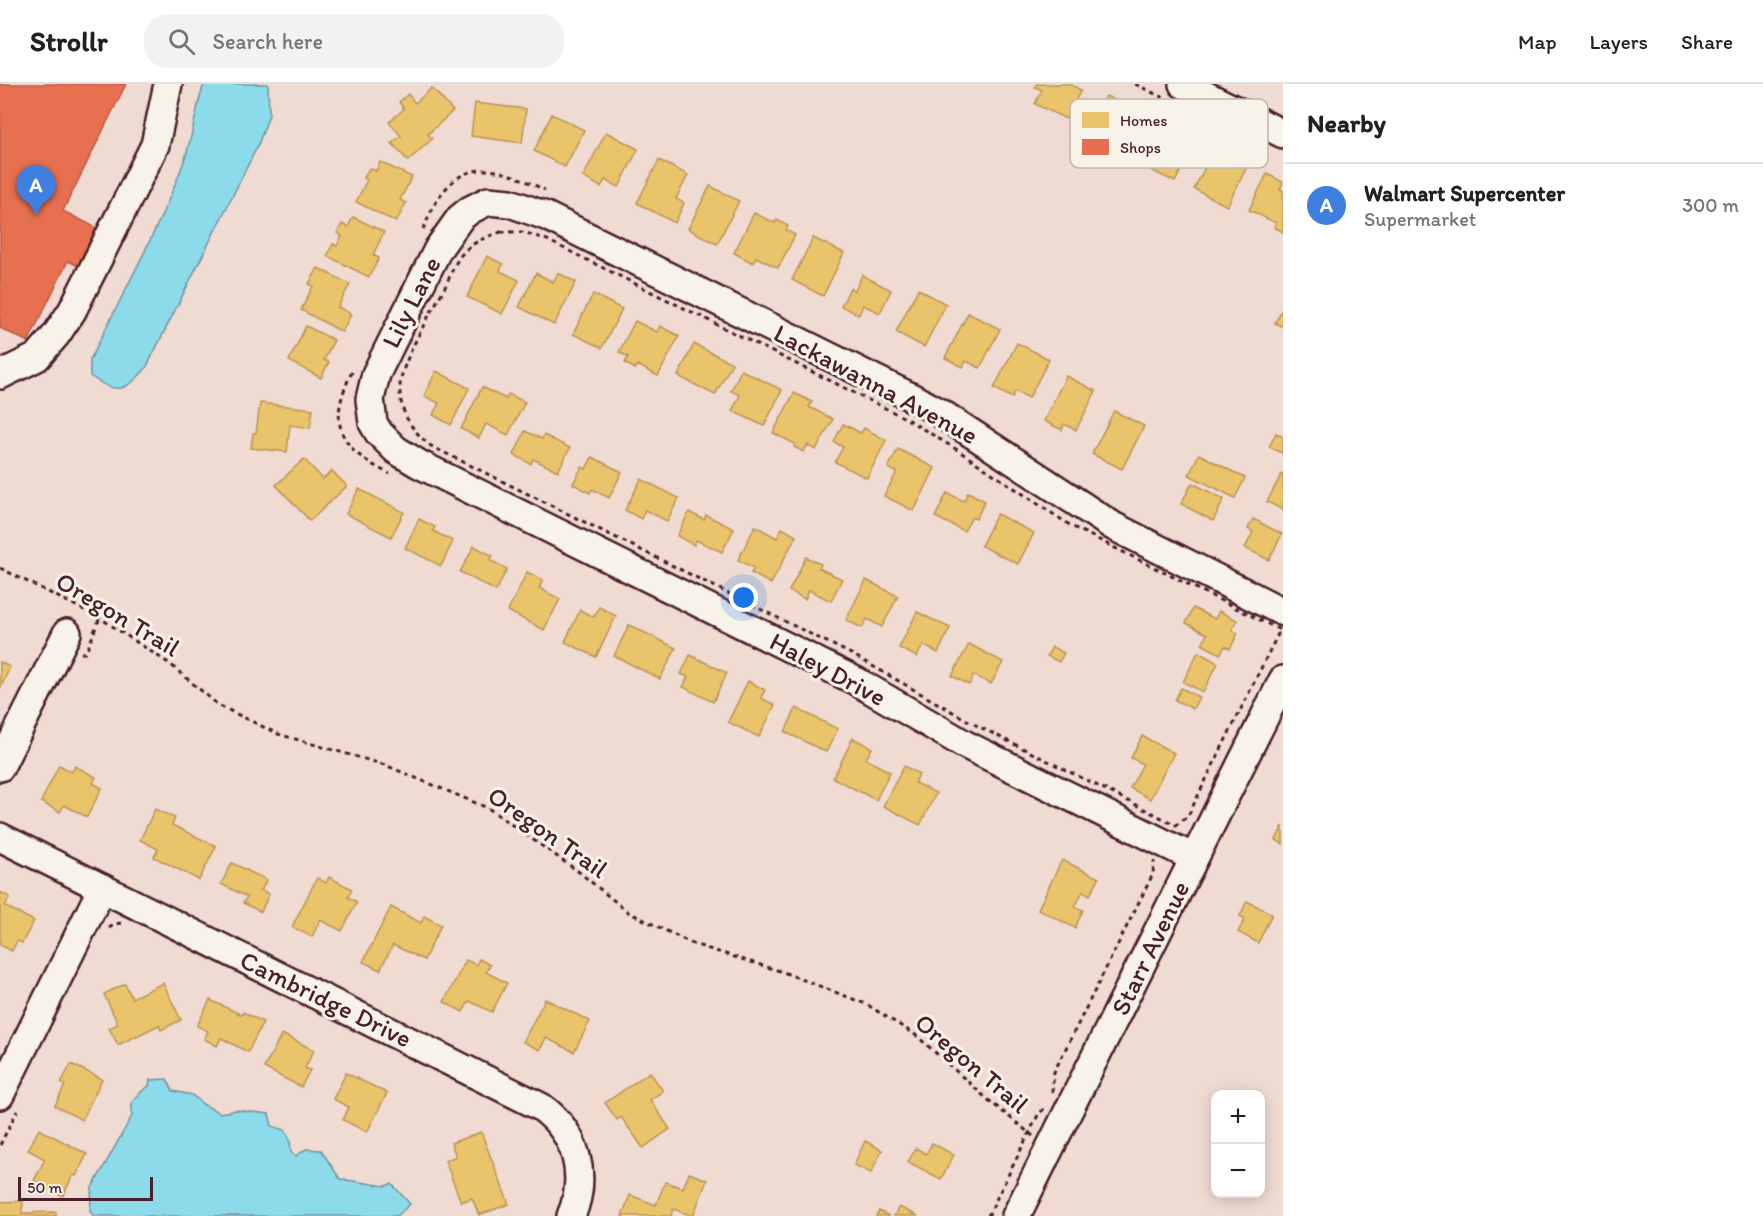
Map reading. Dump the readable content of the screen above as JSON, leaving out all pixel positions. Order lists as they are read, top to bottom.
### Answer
{
  "streets": {
    "street": [
      "Lily Lane",
      "Lackawanna Avenue",
      "Haley Drive",
      "Starr Avenue",
      "Cambridge Drive"
    ],
    "path": ["Oregon Trail"]
  },
  "crossings": [
    ["Lily Lane", "Lackawanna Avenue"],
    ["Lily Lane", "Haley Drive"],
    ["Haley Drive", "Starr Avenue"]
  ],
  "legend": ["Homes", "Shops"],
  "scale_bar": "50 m",
  "page": {
    "header": "Strollr",
    "search": "Search here",
    "nav": ["Map", "Layers", "Share"],
    "heading": "Nearby",
    "list": [
      {
        "mark": "A",
        "name": "Walmart Supercenter",
        "note": "Supermarket",
        "value": "300 m"
      }
    ],
    "pins": "A",
    "map_buttons": ["+", "−"],
    "scale": "50 m"
  }
}
